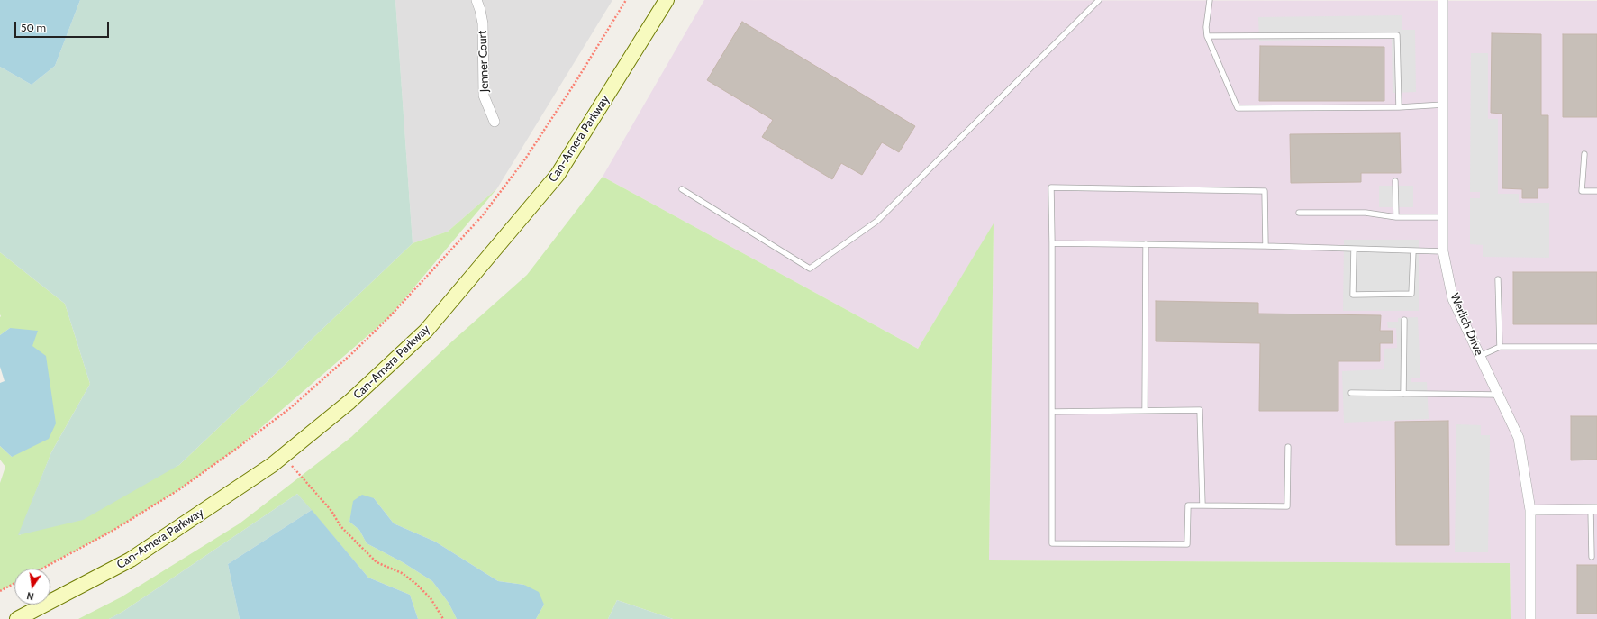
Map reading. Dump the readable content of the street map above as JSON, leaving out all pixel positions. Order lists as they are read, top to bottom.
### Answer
{
  "streets": {
    "main road": ["Can-Amera Parkway"],
    "street": ["Jenner Court", "Werlich Drive"]
  },
  "scale_bar": "50 m",
  "north": "bottom"
}
